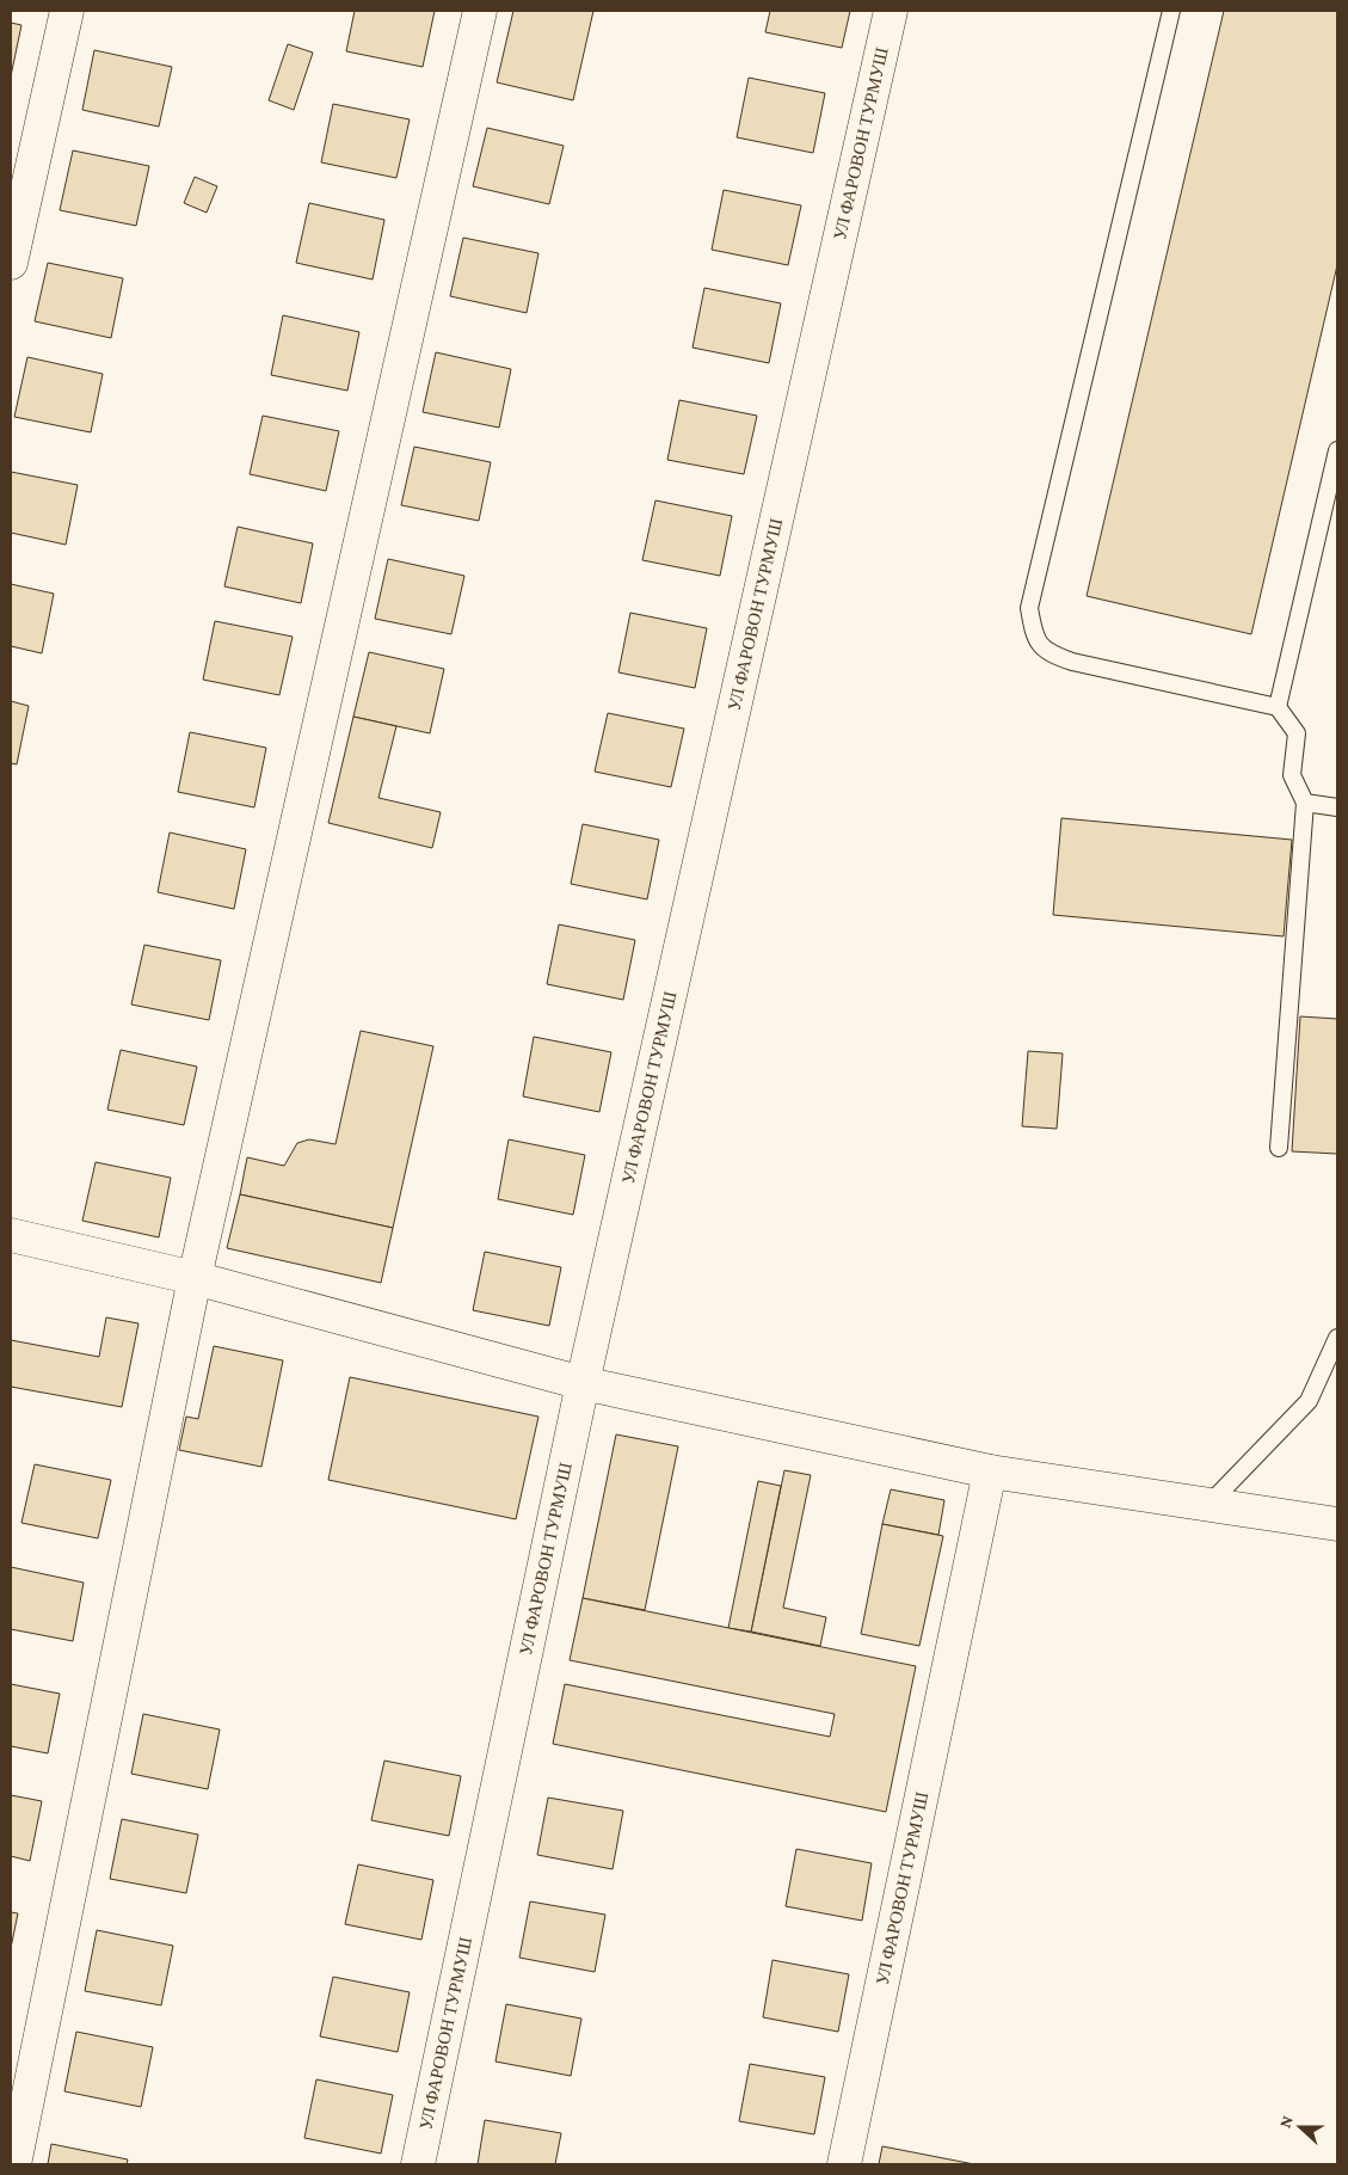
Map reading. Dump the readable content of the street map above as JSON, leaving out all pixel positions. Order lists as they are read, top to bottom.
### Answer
{
  "streets": {
    "street": ["УЛ ФАРОВОН ТУРМУШ"]
  },
  "north": "left"
}
